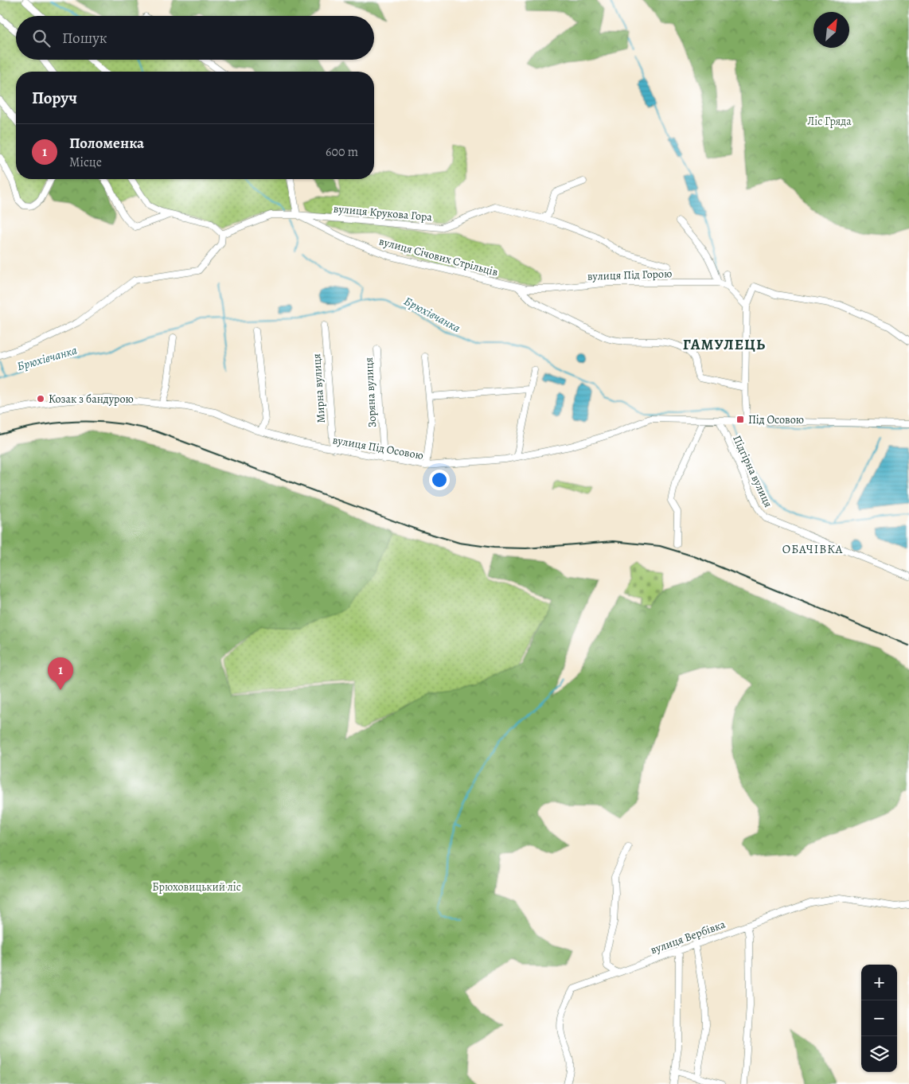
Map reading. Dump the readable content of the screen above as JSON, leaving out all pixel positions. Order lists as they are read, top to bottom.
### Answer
{
  "streets": {
    "street": [
      "вулиця Крукова Гора",
      "вулиця Січових Стрільців",
      "вулиця Під Горою",
      "Мирна вулиця",
      "Зоряна вулиця",
      "вулиця Під Осовою",
      "Підгірна вулиця",
      "вулиця Вербівка"
    ]
  },
  "crossings": [
    ["вулиця Крукова Гора", "вулиця Січових Стрільців"],
    ["вулиця Січових Стрільців", "вулиця Під Горою"],
    ["Мирна вулиця", "вулиця Під Осовою"],
    ["Зоряна вулиця", "вулиця Під Осовою"],
    ["вулиця Під Осовою", "Підгірна вулиця"]
  ],
  "districts": ["ГАМУЛЕЦЬ", "ОБАЧІВКА"],
  "water": ["Брюхівчанка"],
  "parks": ["Ліс Гряда", "Брюховицький ліс"],
  "places": {
    "other": ["Козак з бандурою"],
    "transit": ["Під Осовою"]
  },
  "north": "top right",
  "page": {
    "search": "Пошук",
    "heading": "Поруч",
    "list": [
      {
        "mark": "1",
        "name": "Поломенка",
        "note": "Місце",
        "value": "600 m"
      }
    ],
    "pins": "1",
    "map_buttons": ["+", "−"]
  }
}
